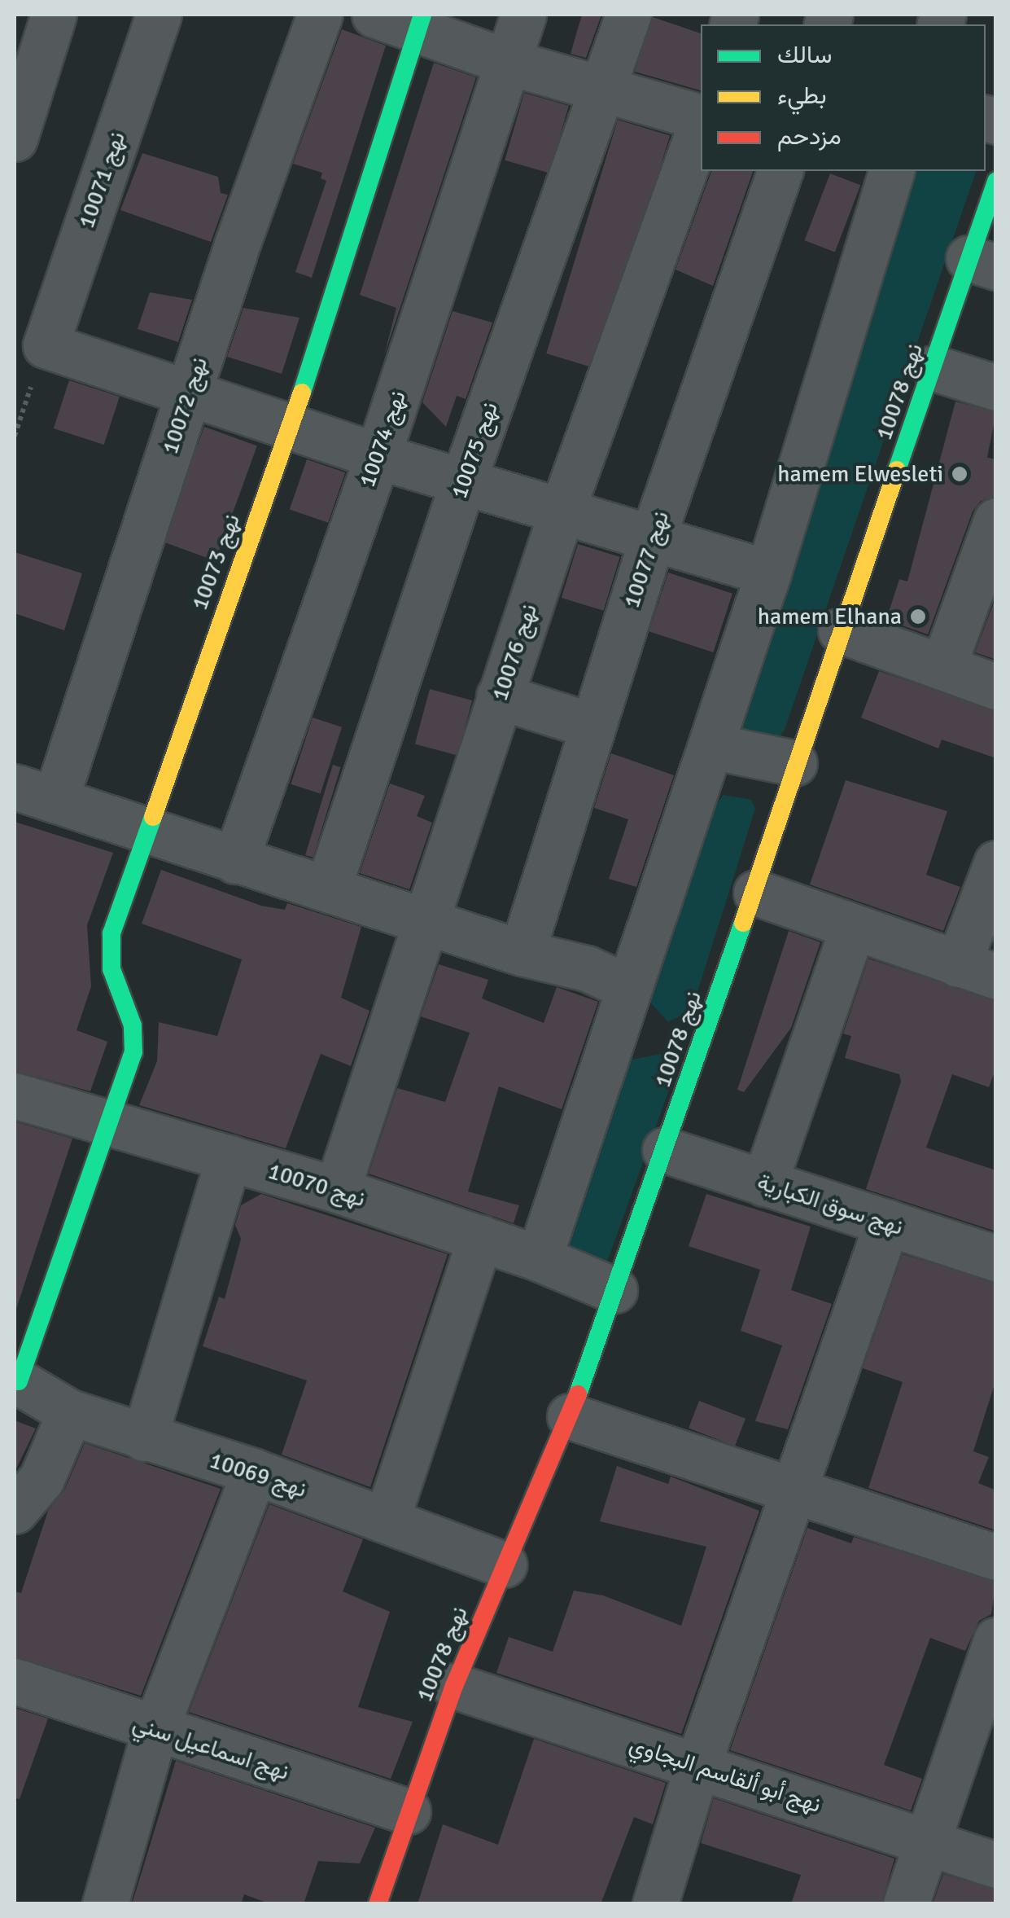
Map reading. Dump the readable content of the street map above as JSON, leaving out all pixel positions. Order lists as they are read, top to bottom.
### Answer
{
  "streets": {
    "street": [
      "نهج 10071",
      "نهج 10078",
      "نهج 10072",
      "نهج 10074",
      "نهج 10075",
      "نهج 10077",
      "نهج 10073",
      "نهج 10076",
      "نهج 10070",
      "نهج سوق الكبارية",
      "نهج 10069",
      "نهج اسماعيل سني",
      "نهج أبو ألقاسم البجاوي"
    ]
  },
  "crossings": [
    ["نهج 10071", "نهج 10072"],
    ["نهج 10078", "نهج 10070"],
    ["نهج 10078", "نهج سوق الكبارية"],
    ["نهج 10078", "نهج 10069"],
    ["نهج 10078", "نهج اسماعيل سني"],
    ["نهج 10078", "نهج أبو ألقاسم البجاوي"],
    ["نهج 10073", "نهج 10070"],
    ["نهج 10073", "نهج 10069"],
    ["نهج 10076", "نهج 10070"]
  ],
  "places": ["hamem Elwesleti", "hamem Elhana"],
  "legend": ["سالك", "بطيء", "مزدحم"]
}
